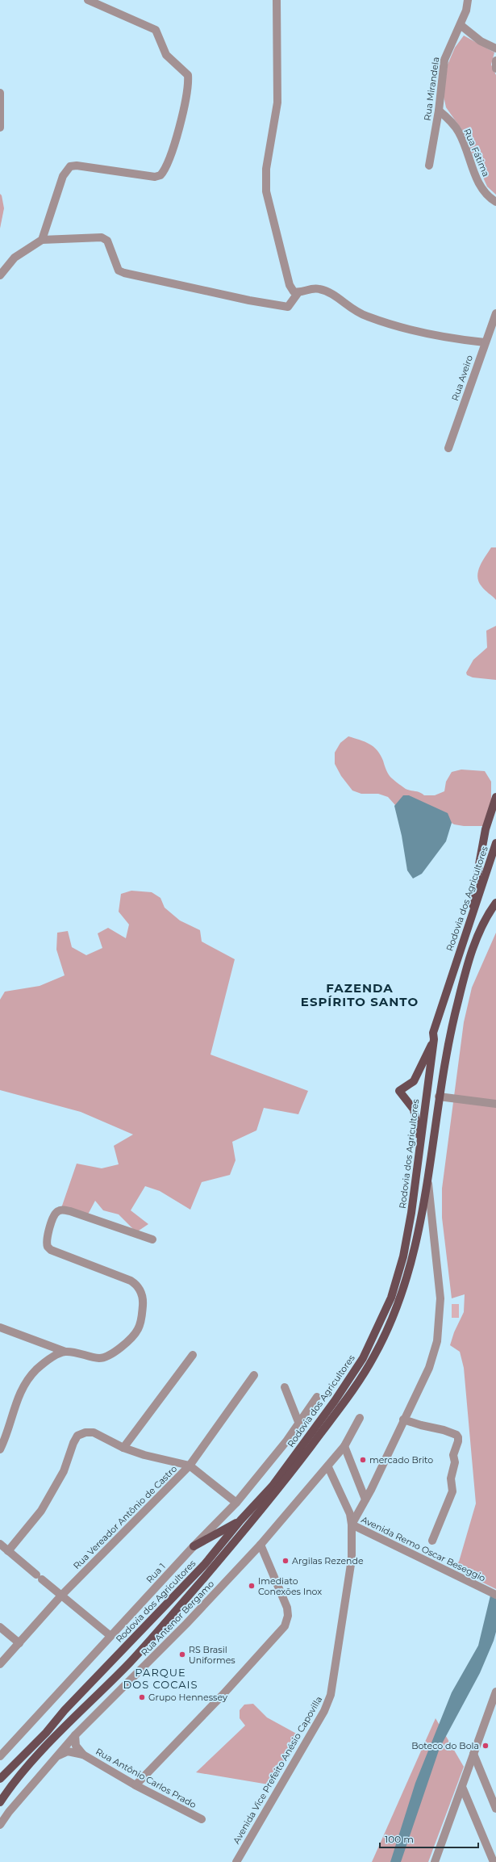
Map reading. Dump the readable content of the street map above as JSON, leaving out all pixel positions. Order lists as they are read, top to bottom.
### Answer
{
  "streets": {
    "main road": ["Rodovia dos Agricultores"],
    "street": [
      "Rua Mirandela",
      "Rua Fátima",
      "Rua Aveiro",
      "Rua Vereador Antônio de Castro",
      "Avenida Remo Oscar Beseggio",
      "Rua 1",
      "Rua Antenor Bergamo",
      "Avenida Vice Prefeito Anésio Capovilla",
      "Rua Antônio Carlos Prado"
    ]
  },
  "crossings": [
    ["Rua Mirandela", "Rua Fátima"],
    ["Rodovia dos Agricultores", "Avenida Vice Prefeito Anésio Capovilla"],
    ["Avenida Remo Oscar Beseggio", "Avenida Vice Prefeito Anésio Capovilla"],
    ["Rua Antenor Bergamo", "Rua Antônio Carlos Prado"]
  ],
  "districts": ["FAZENDA ESPÍRITO SANTO", "PARQUE DOS COCAIS"],
  "places": [
    "mercado Brito",
    "Argilas Rezende",
    "Imediato Conexões Inox",
    "RS Brasil Uniformes",
    "Grupo Hennessey",
    "Boteco do Bola"
  ],
  "scale_bar": "100 m"
}
